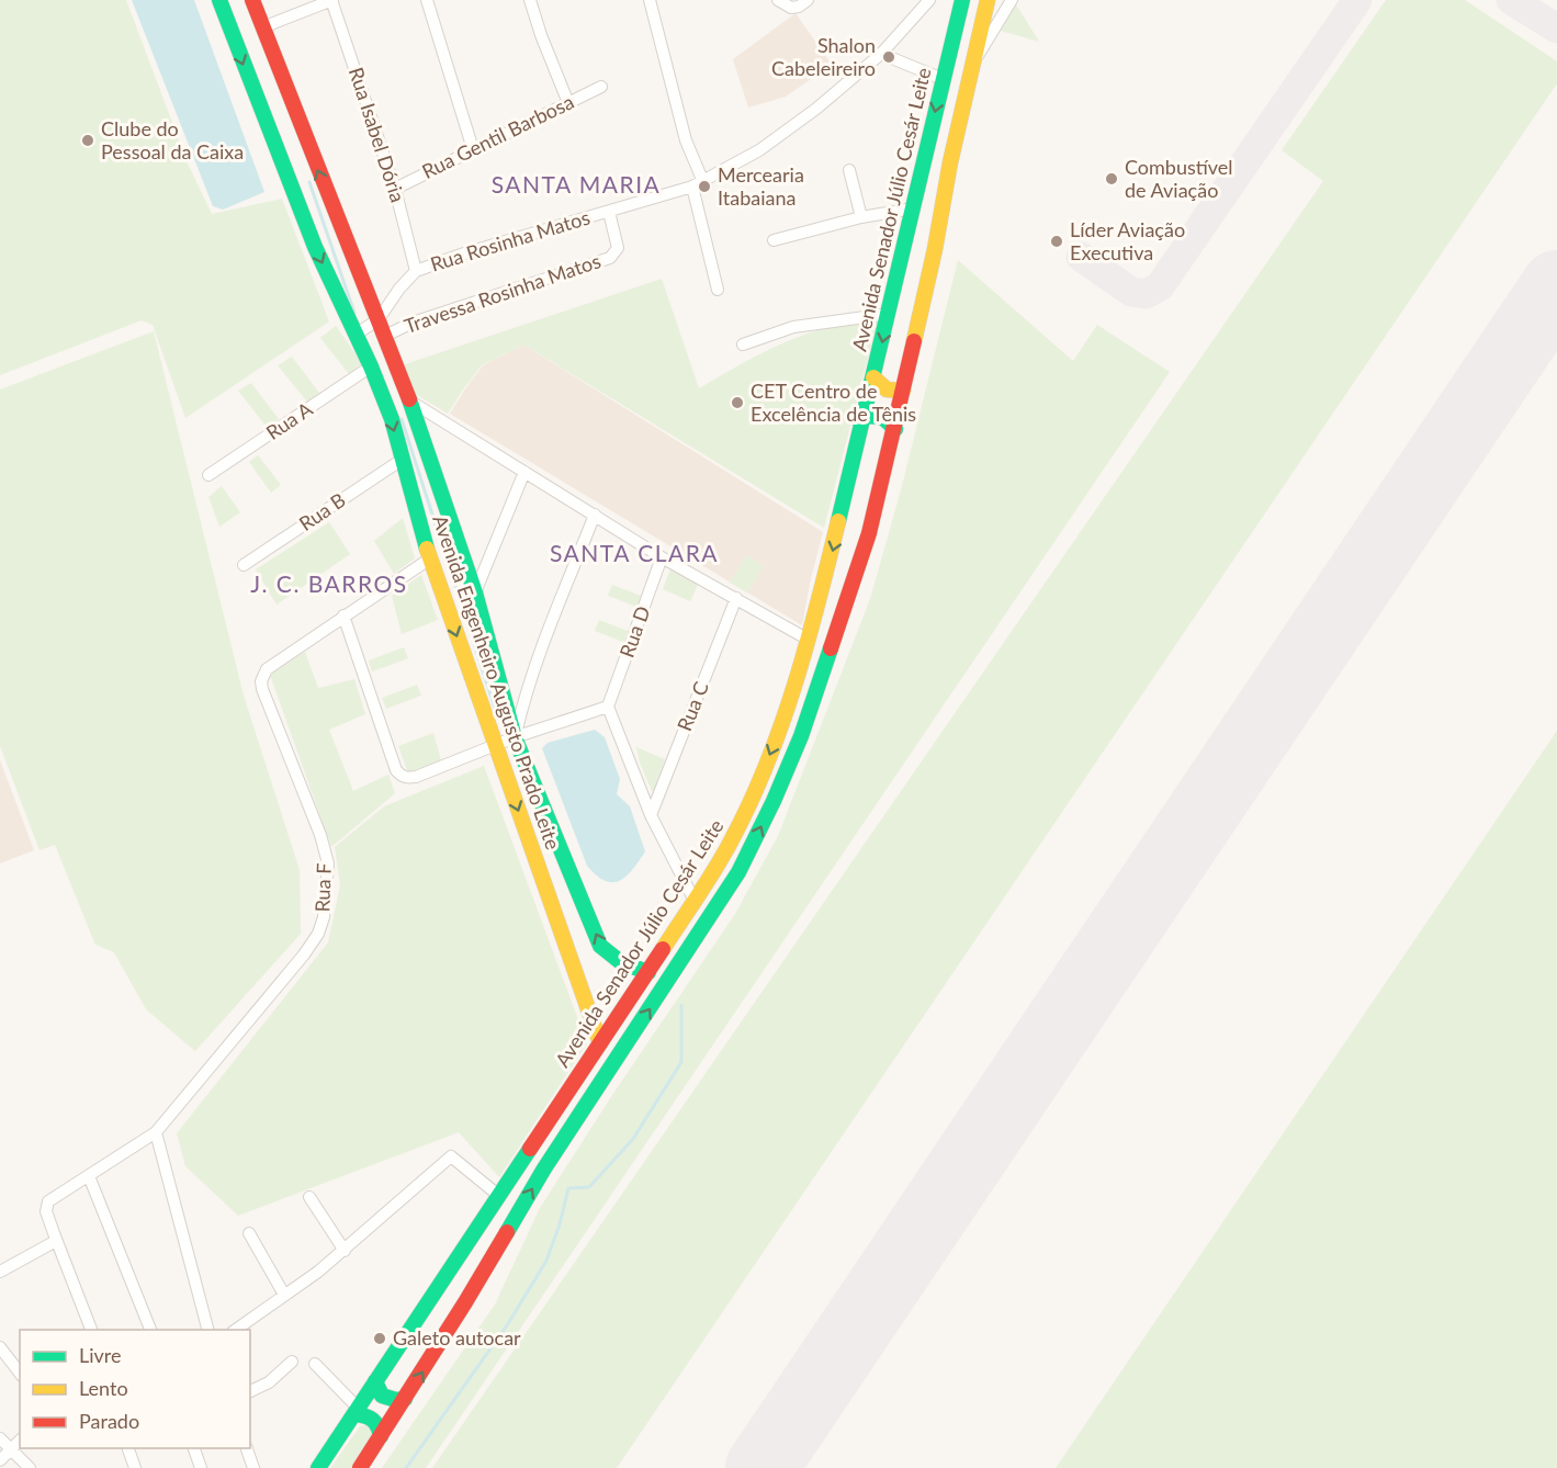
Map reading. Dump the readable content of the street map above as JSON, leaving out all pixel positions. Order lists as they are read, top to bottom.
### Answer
{
  "streets": {
    "main road": ["Avenida Senador Júlio Cesár Leite", "Avenida Engenheiro Augusto Prado Leite"],
    "street": [
      "Rua Isabel Dória",
      "Rua Gentil Barbosa",
      "Rua Rosinha Matos",
      "Travessa Rosinha Matos",
      "Rua A",
      "Rua B",
      "Rua D",
      "Rua C",
      "Rua F"
    ]
  },
  "crossings": [
    ["Rua Isabel Dória", "Rua Gentil Barbosa"],
    ["Rua Isabel Dória", "Rua Rosinha Matos"],
    ["Avenida Senador Júlio Cesár Leite", "Avenida Engenheiro Augusto Prado Leite"],
    ["Rua Rosinha Matos", "Travessa Rosinha Matos"],
    ["Travessa Rosinha Matos", "Avenida Engenheiro Augusto Prado Leite"],
    ["Rua A", "Avenida Engenheiro Augusto Prado Leite"],
    ["Rua B", "Avenida Engenheiro Augusto Prado Leite"]
  ],
  "districts": ["SANTA MARIA", "SANTA CLARA", "J. C. BARROS"],
  "places": [
    "Shalon Cabeleireiro",
    "Clube do Pessoal da Caixa",
    "Combustível de Aviação",
    "Mercearia Itabaiana",
    "Líder Aviação Executiva",
    "CET Centro de Excelência de Tênis",
    "Galeto autocar"
  ],
  "legend": ["Livre", "Lento", "Parado"]
}
